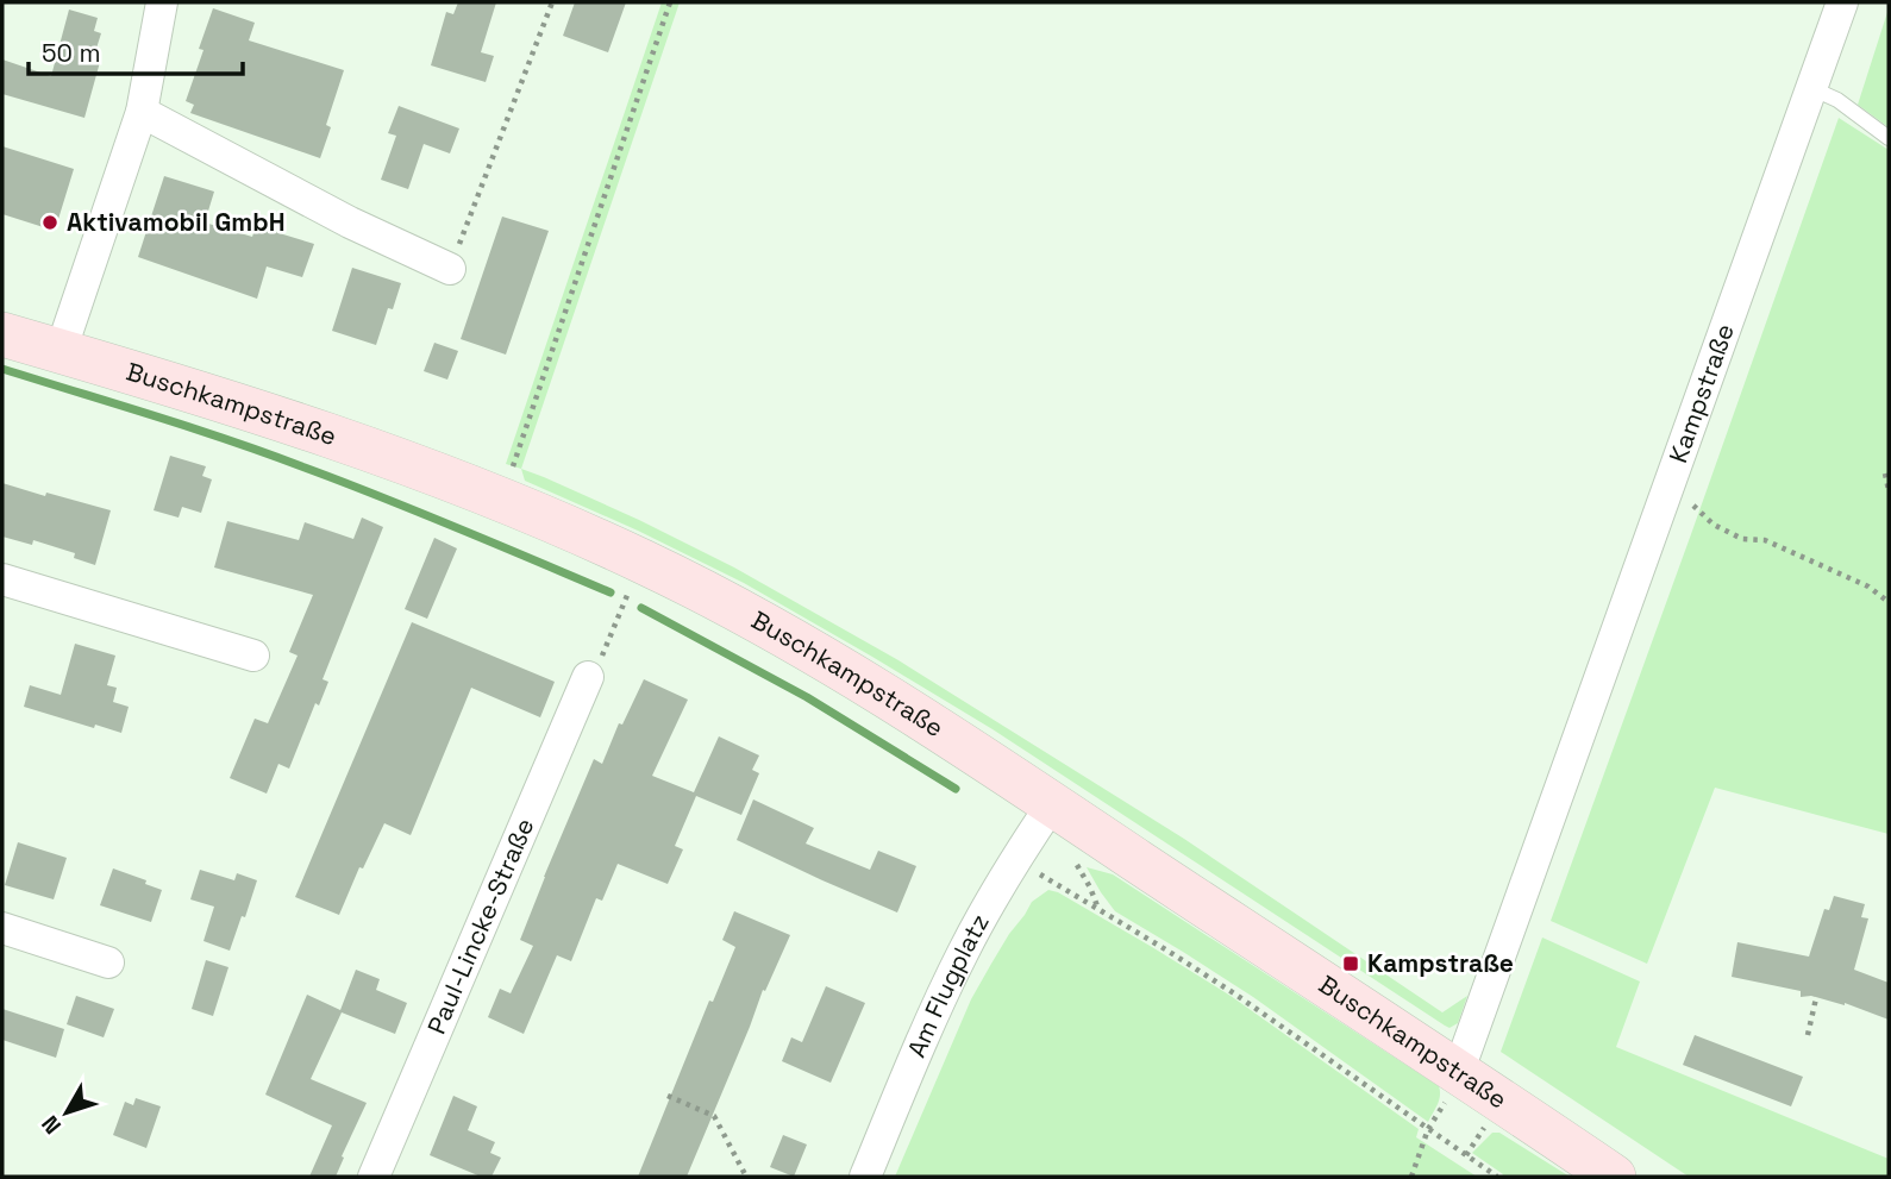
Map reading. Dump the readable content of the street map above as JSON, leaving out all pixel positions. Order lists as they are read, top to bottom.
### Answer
{
  "streets": {
    "main road": ["Buschkampstraße"],
    "street": ["Kampstraße", "Paul-Lincke-Straße", "Am Flugplatz"]
  },
  "crossings": [
    ["Kampstraße", "Buschkampstraße"],
    ["Buschkampstraße", "Am Flugplatz"]
  ],
  "places": {
    "other": ["Aktivamobil GmbH"],
    "transit": ["Kampstraße"]
  },
  "scale_bar": "50 m",
  "north": "bottom left"
}
